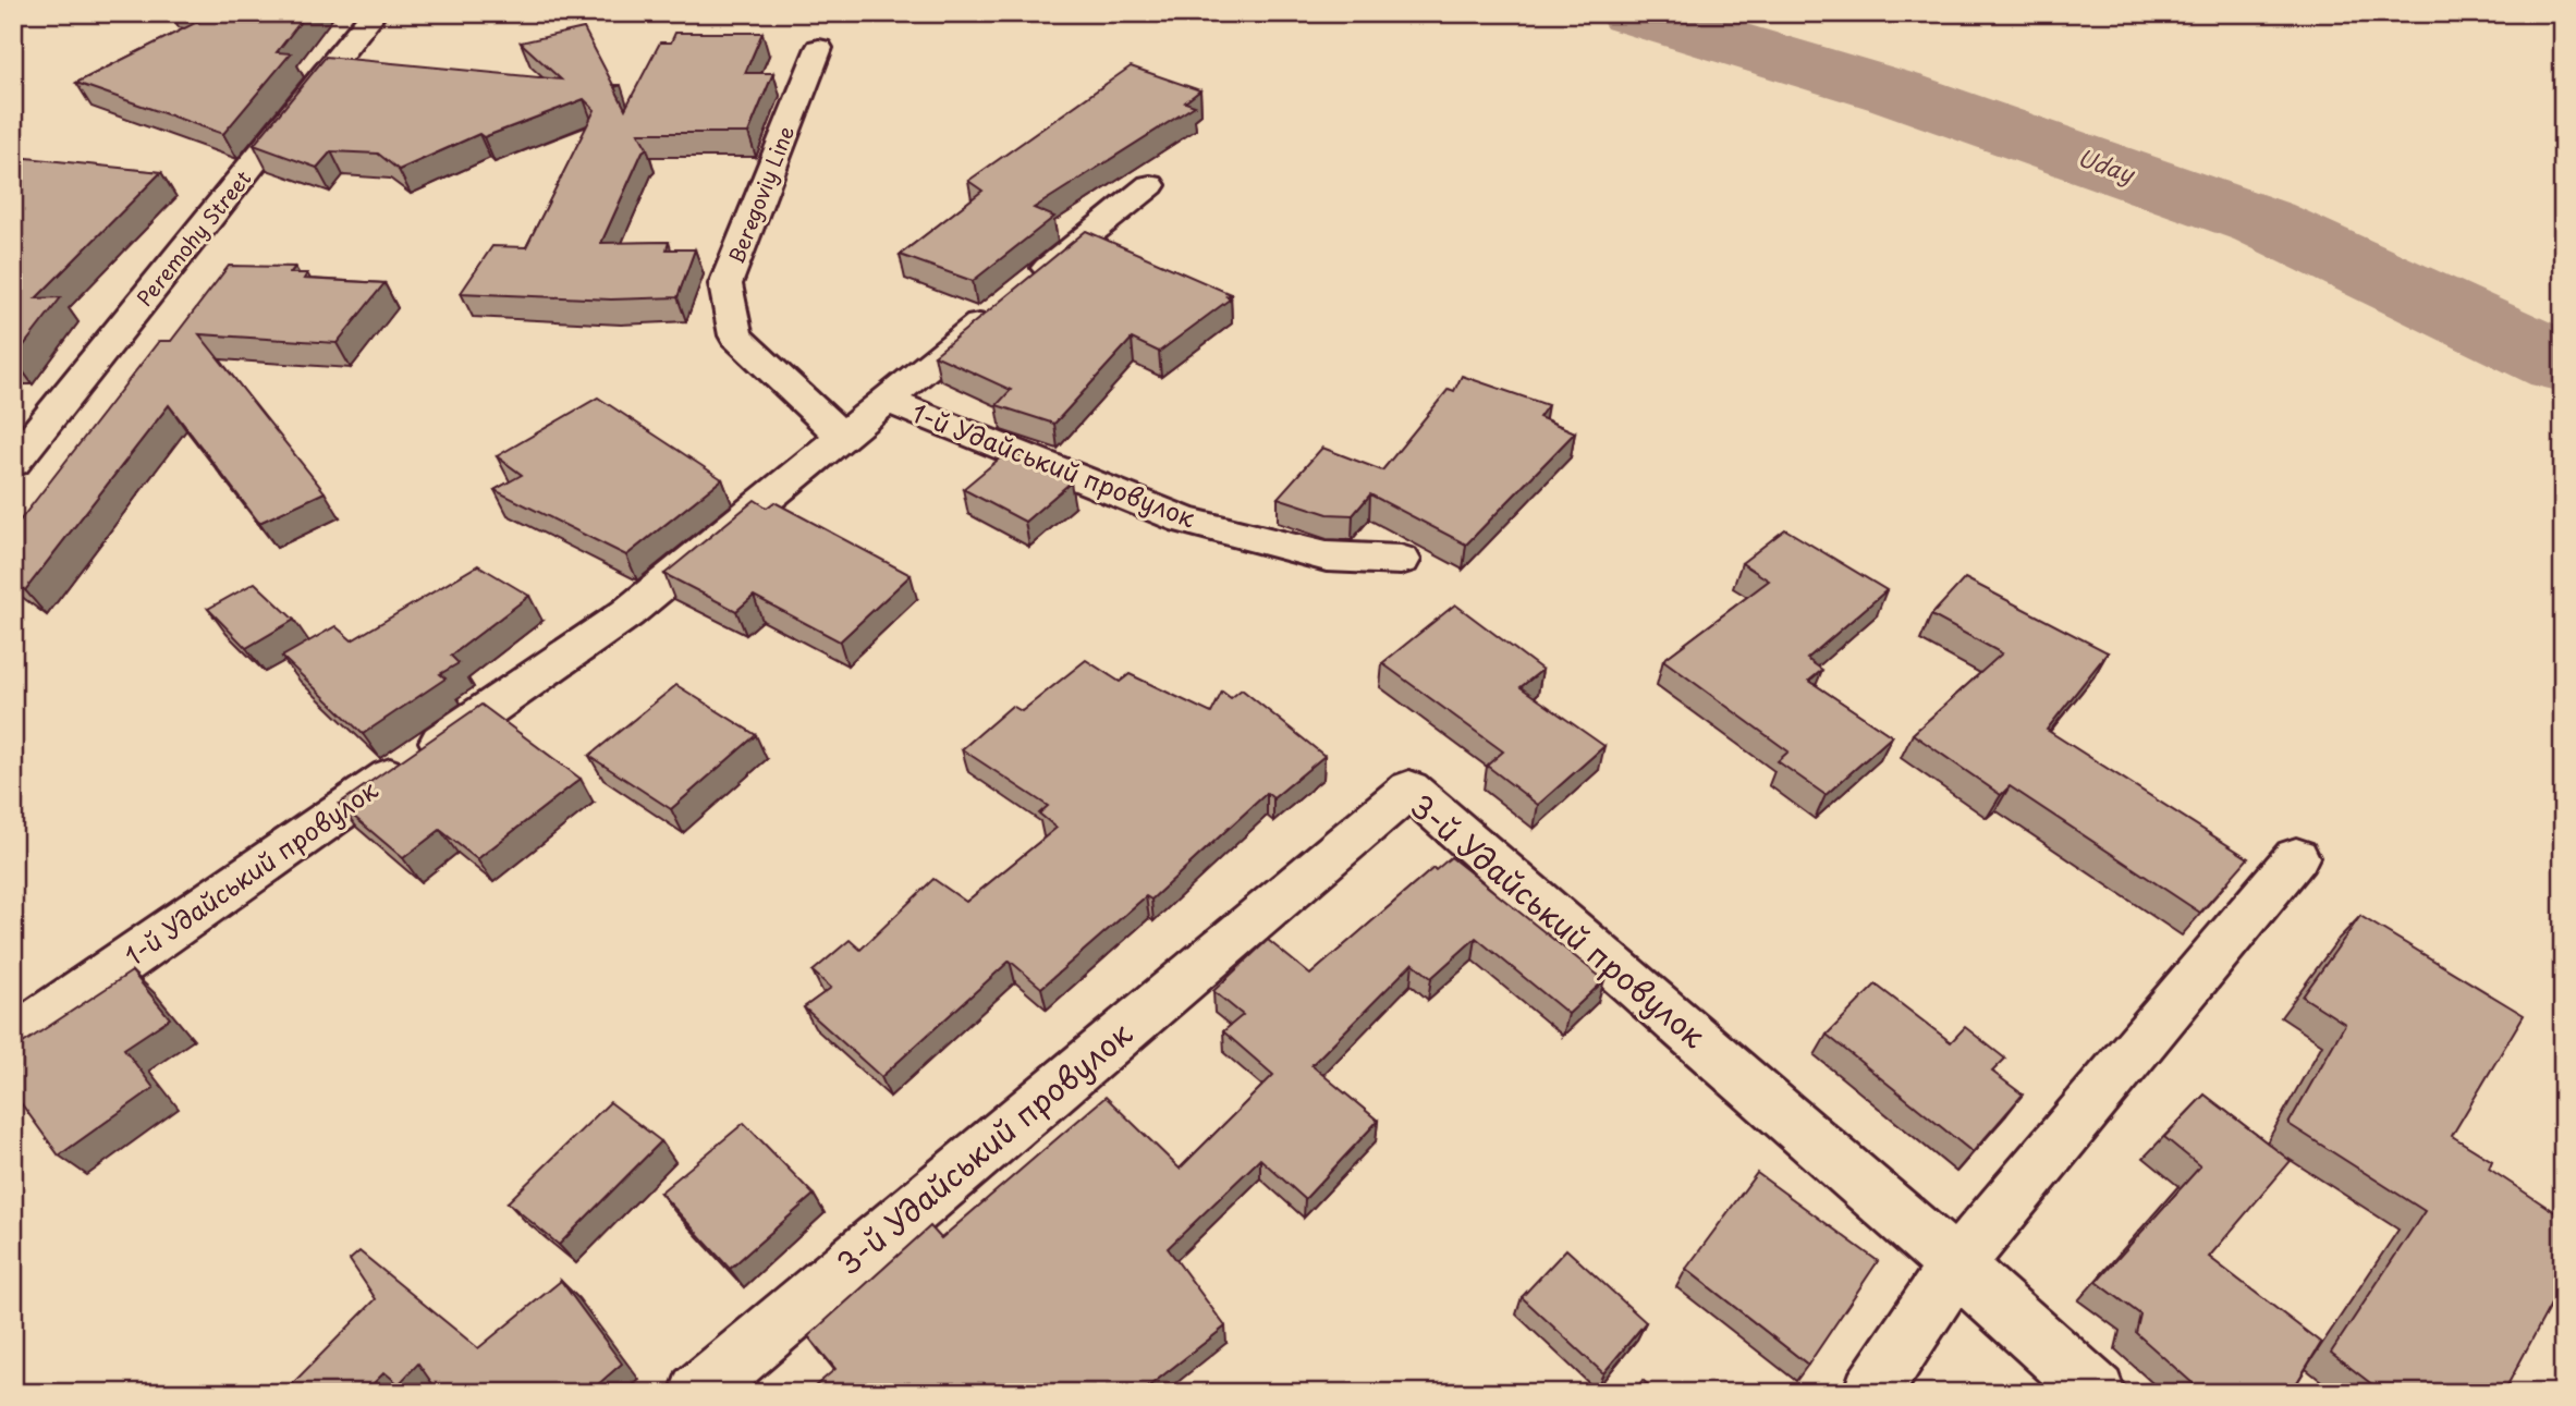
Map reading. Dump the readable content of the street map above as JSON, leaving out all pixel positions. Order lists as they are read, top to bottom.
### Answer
{
  "streets": {
    "street": [
      "Beregoviy Line",
      "Peremohy Street",
      "1-й Удайський провулок",
      "3-й Удайський провулок"
    ]
  },
  "crossings": [
    ["Beregoviy Line", "1-й Удайський провулок"]
  ],
  "water": ["Uday"]
}
